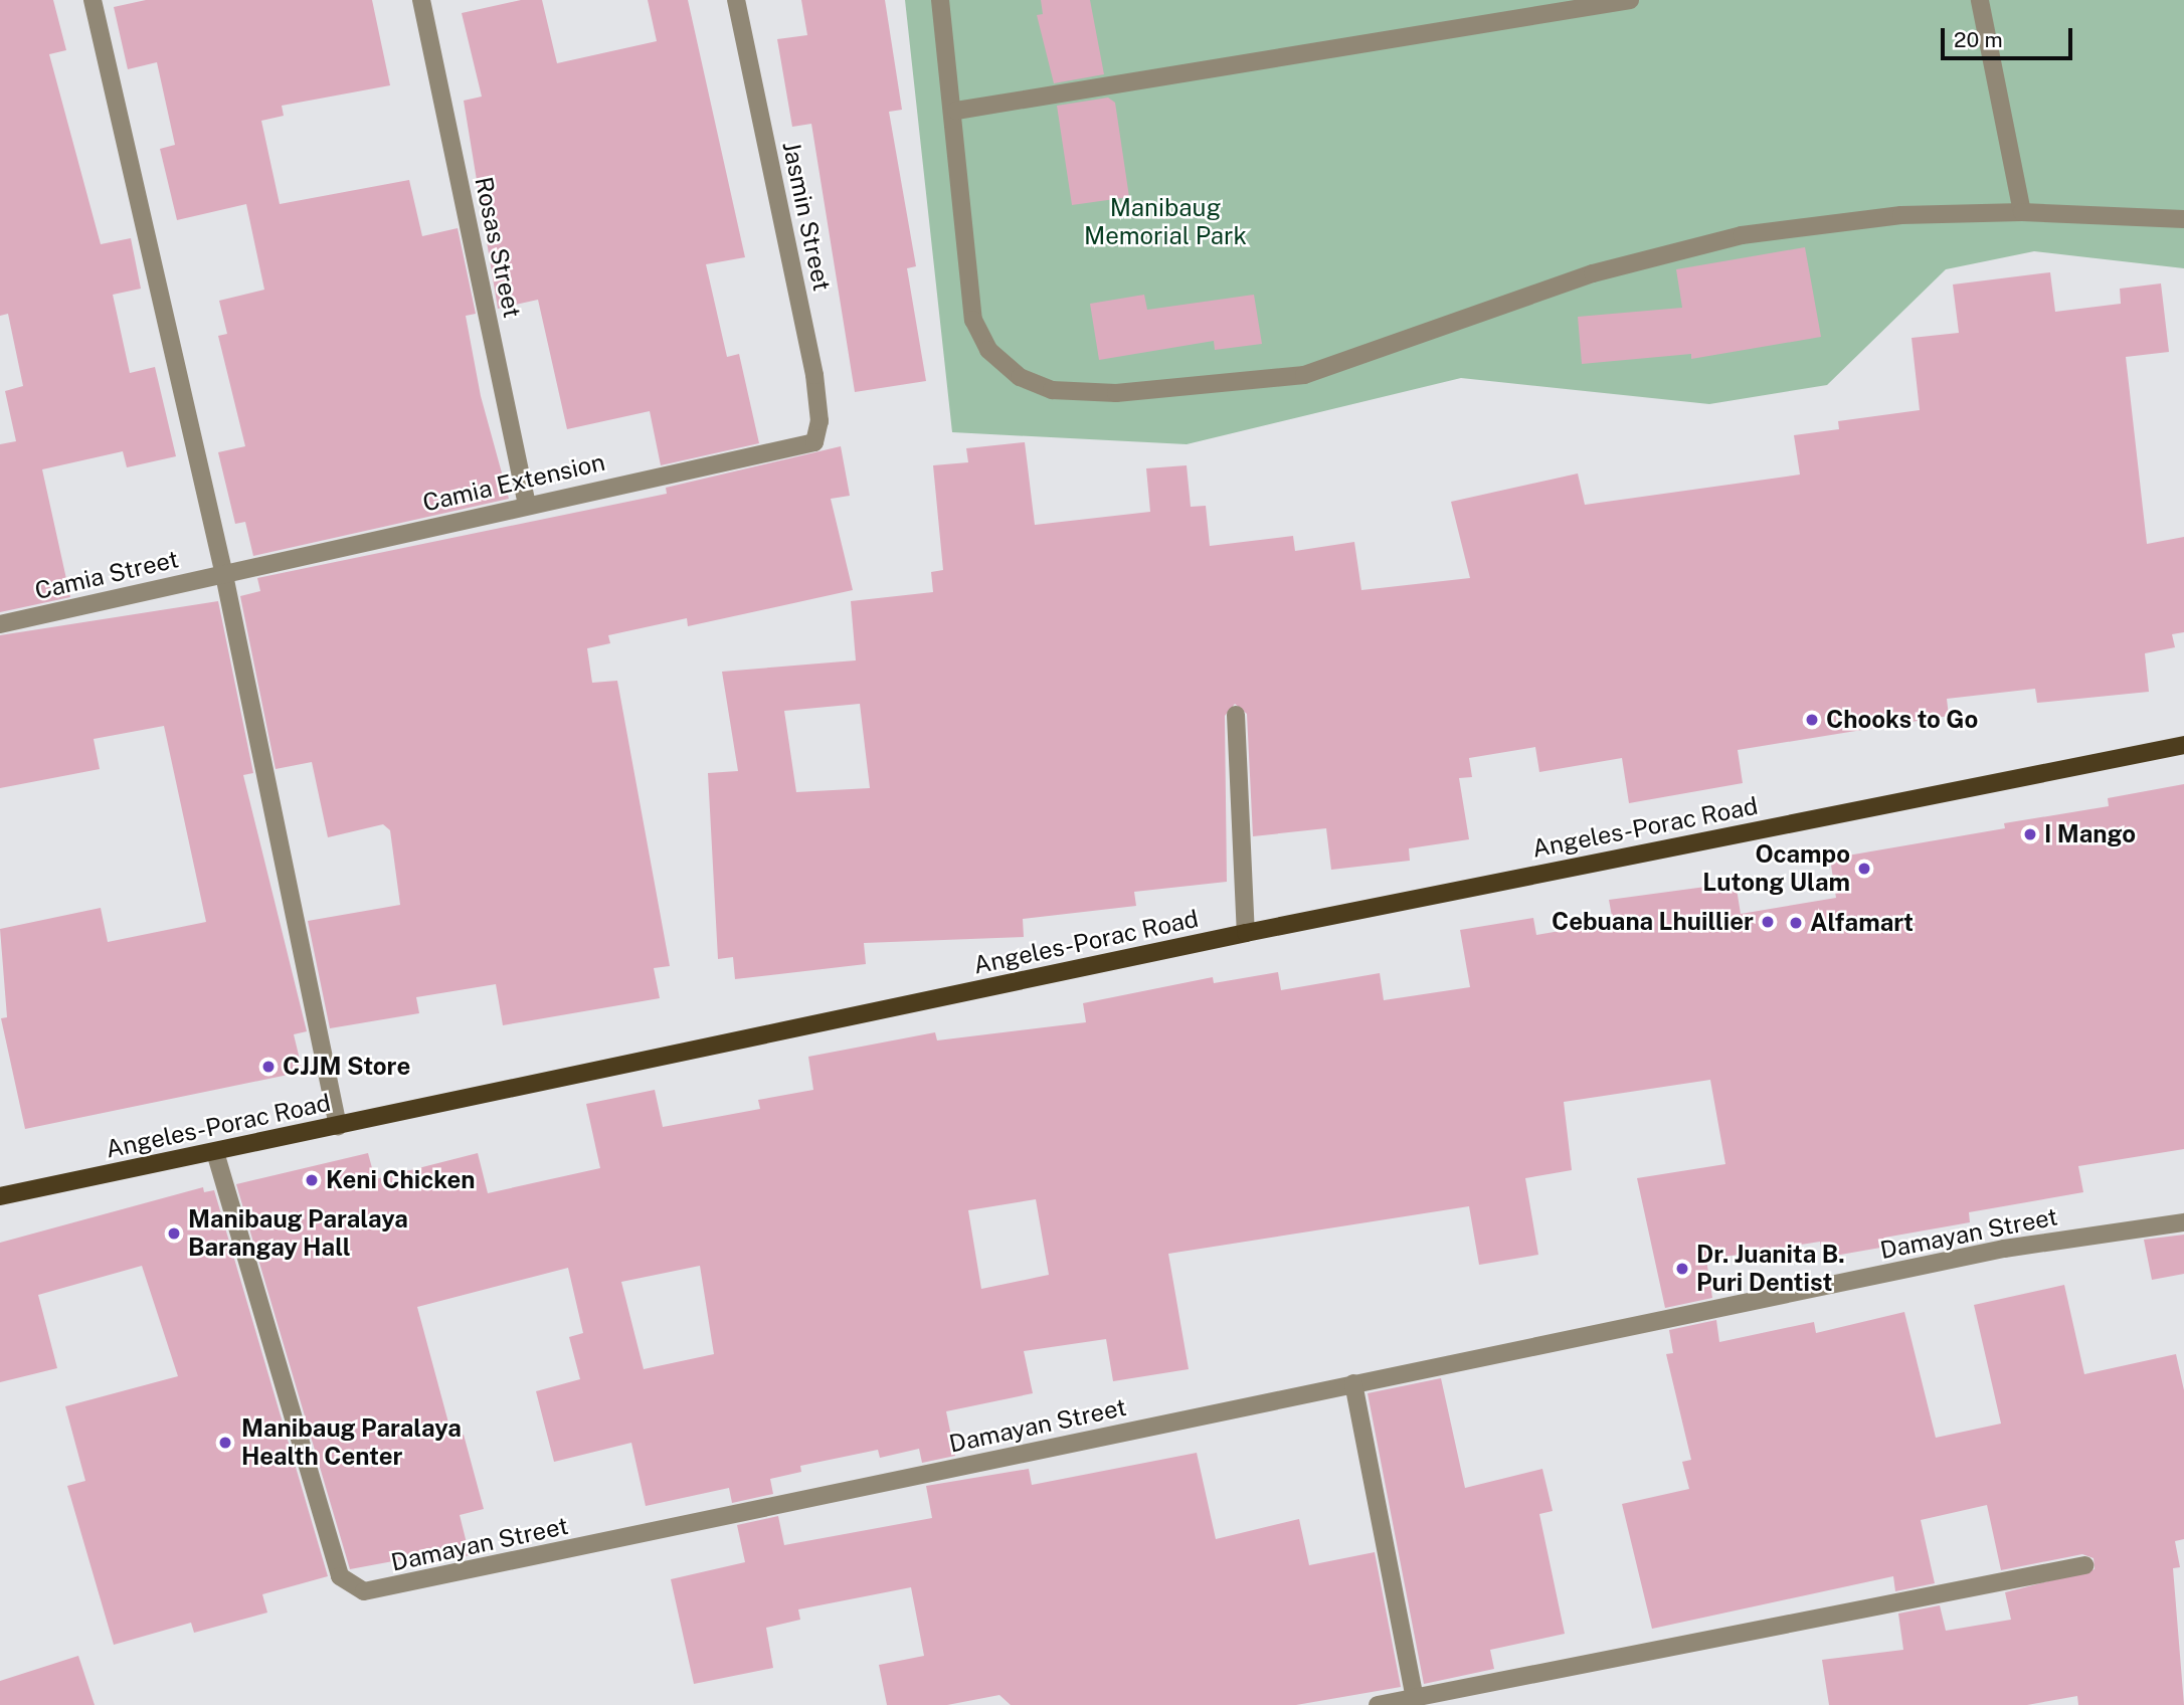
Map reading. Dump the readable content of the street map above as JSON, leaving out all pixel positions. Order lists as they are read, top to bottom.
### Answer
{
  "streets": {
    "main road": ["Angeles-Porac Road"],
    "street": [
      "Jasmin Street",
      "Rosas Street",
      "Camia Extension",
      "Camia Street",
      "Damayan Street"
    ]
  },
  "crossings": [
    ["Jasmin Street", "Camia Extension"],
    ["Rosas Street", "Camia Extension"],
    ["Camia Extension", "Camia Street"],
    ["Angeles-Porac Road", "Damayan Street"]
  ],
  "parks": ["Manibaug Memorial Park"],
  "places": [
    "Chooks to Go",
    "I Mango",
    "Ocampo Lutong Ulam",
    "Cebuana Lhuillier",
    "Alfamart",
    "CJJM Store",
    "Keni Chicken",
    "Manibaug Paralaya Barangay Hall",
    "Dr. Juanita B. Puri Dentist",
    "Manibaug Paralaya Health Center"
  ],
  "scale_bar": "20 m"
}
